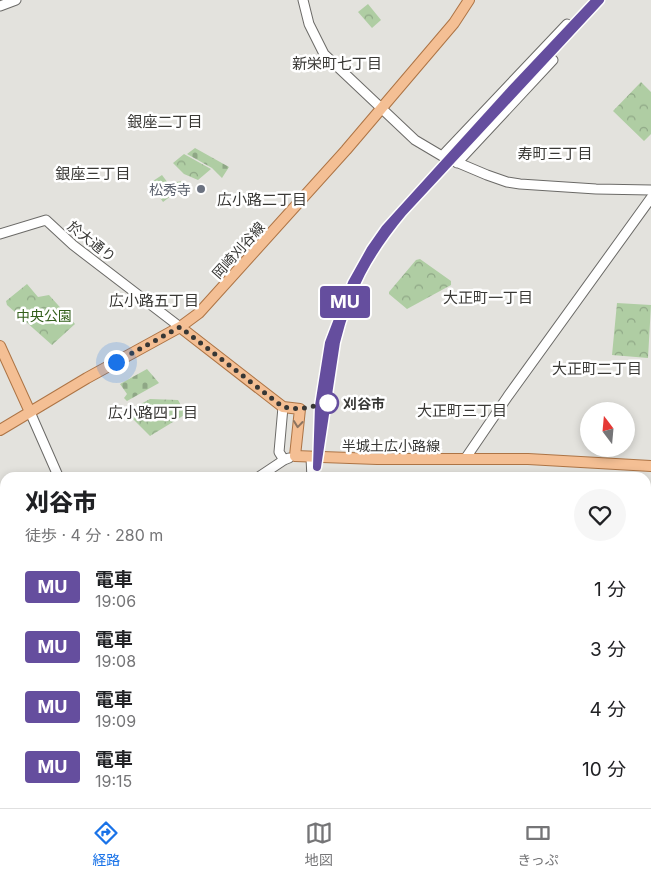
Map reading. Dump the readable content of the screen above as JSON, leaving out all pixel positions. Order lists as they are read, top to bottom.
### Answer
{
  "streets": {
    "main road": ["岡崎刈谷線", "半城土広小路線"],
    "street": ["於大通り"]
  },
  "crossings": [
    ["於大通り", "岡崎刈谷線"]
  ],
  "districts": [
    "新栄町七丁目",
    "銀座二丁目",
    "寿町三丁目",
    "銀座三丁目",
    "広小路二丁目",
    "大正町一丁目",
    "広小路五丁目",
    "大正町二丁目",
    "大正町三丁目",
    "広小路四丁目"
  ],
  "parks": ["中央公園"],
  "places": ["松秀寺", "刈谷市"],
  "north": "top",
  "page": {
    "on_map": "MU",
    "heading": ["刈谷市", "徒歩 · 4 分 · 280 m"],
    "list": [
      {
        "mark": "MU",
        "name": "電車",
        "note": "19:06",
        "value": "1 分"
      },
      {
        "mark": "MU",
        "name": "電車",
        "note": "19:08",
        "value": "3 分"
      },
      {
        "mark": "MU",
        "name": "電車",
        "note": "19:09",
        "value": "4 分"
      },
      {
        "mark": "MU",
        "name": "電車",
        "note": "19:15",
        "value": "10 分"
      }
    ],
    "tabs": ["経路", "地図", "きっぷ"]
  }
}
